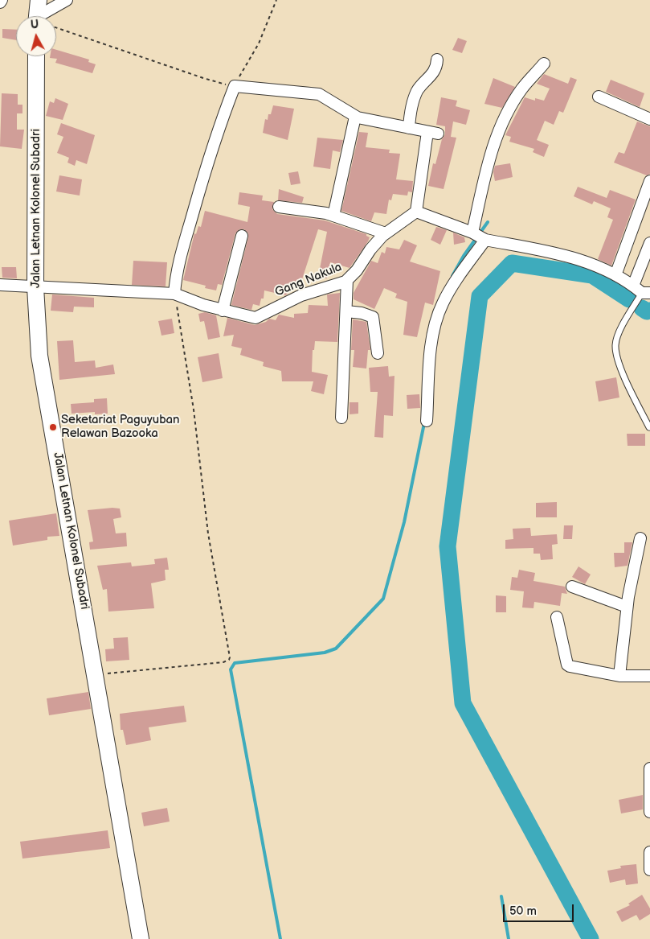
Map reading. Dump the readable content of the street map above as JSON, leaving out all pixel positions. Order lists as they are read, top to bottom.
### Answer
{
  "streets": {
    "main road": ["Jalan Letnan Kolonel Subadri"],
    "street": ["Gang Nakula"]
  },
  "crossings": [
    ["Jalan Letnan Kolonel Subadri", "Gang Nakula"]
  ],
  "places": ["Seketariat Paguyuban Relawan Bazooka"],
  "scale_bar": "50 m",
  "north": "top"
}
